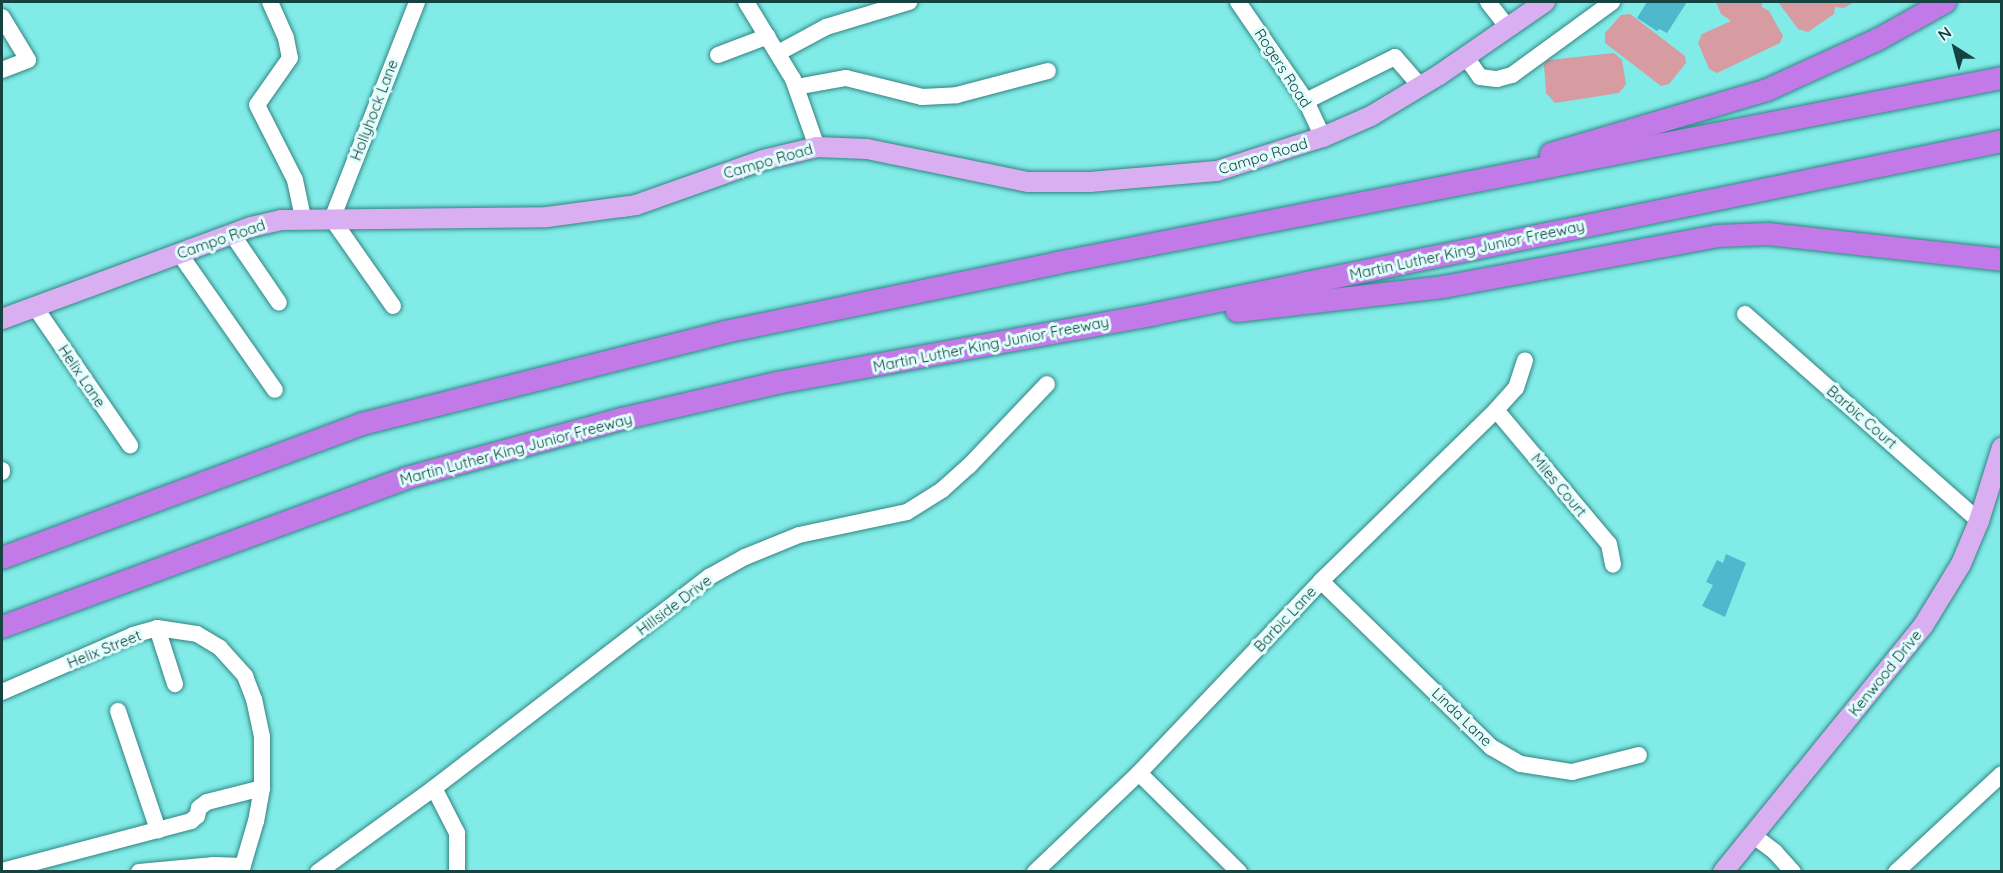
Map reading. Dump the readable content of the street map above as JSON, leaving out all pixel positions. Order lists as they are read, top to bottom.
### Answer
{
  "streets": {
    "highway": ["Martin Luther King Junior Freeway"],
    "main road": ["Campo Road", "Kenwood Drive"],
    "street": [
      "Rogers Road",
      "Hollyhock Lane",
      "Helix Lane",
      "Barbic Court",
      "Miles Court",
      "Hillside Drive",
      "Barbic Lane",
      "Helix Street",
      "Linda Lane"
    ]
  },
  "crossings": [
    ["Rogers Road", "Campo Road"],
    ["Hollyhock Lane", "Campo Road"],
    ["Campo Road", "Helix Lane"],
    ["Barbic Court", "Kenwood Drive"],
    ["Miles Court", "Barbic Lane"],
    ["Barbic Lane", "Linda Lane"]
  ],
  "north": "top left"
}
